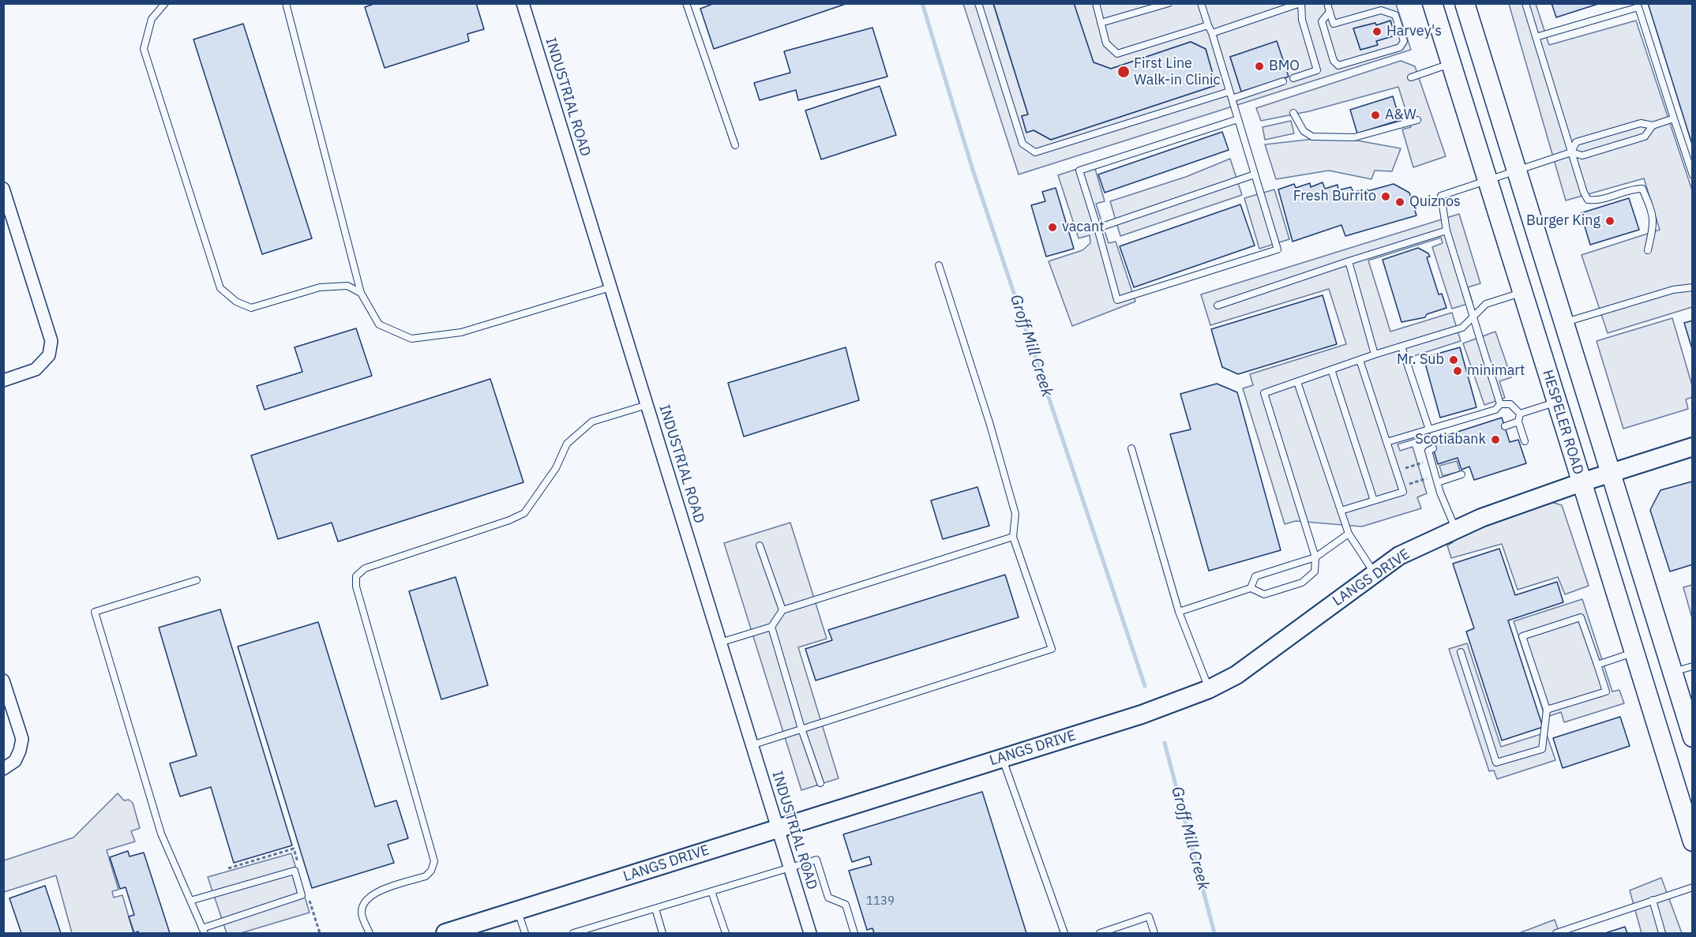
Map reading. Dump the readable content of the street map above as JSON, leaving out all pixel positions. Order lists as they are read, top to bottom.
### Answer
{
  "streets": {
    "main road": ["HESPELER ROAD"],
    "street": ["INDUSTRIAL ROAD", "LANGS DRIVE"]
  },
  "crossings": [
    ["INDUSTRIAL ROAD", "LANGS DRIVE"],
    ["HESPELER ROAD", "LANGS DRIVE"]
  ],
  "water": ["Groff Mill Creek"],
  "places": [
    "Harvey's",
    "BMO",
    "First Line Walk-in Clinic",
    "A&W",
    "Fresh Burrito",
    "Quiznos",
    "Burger King",
    "vacant",
    "Mr. Sub",
    "minimart",
    "Scotiabank"
  ],
  "house_numbers": ["1139"]
}
